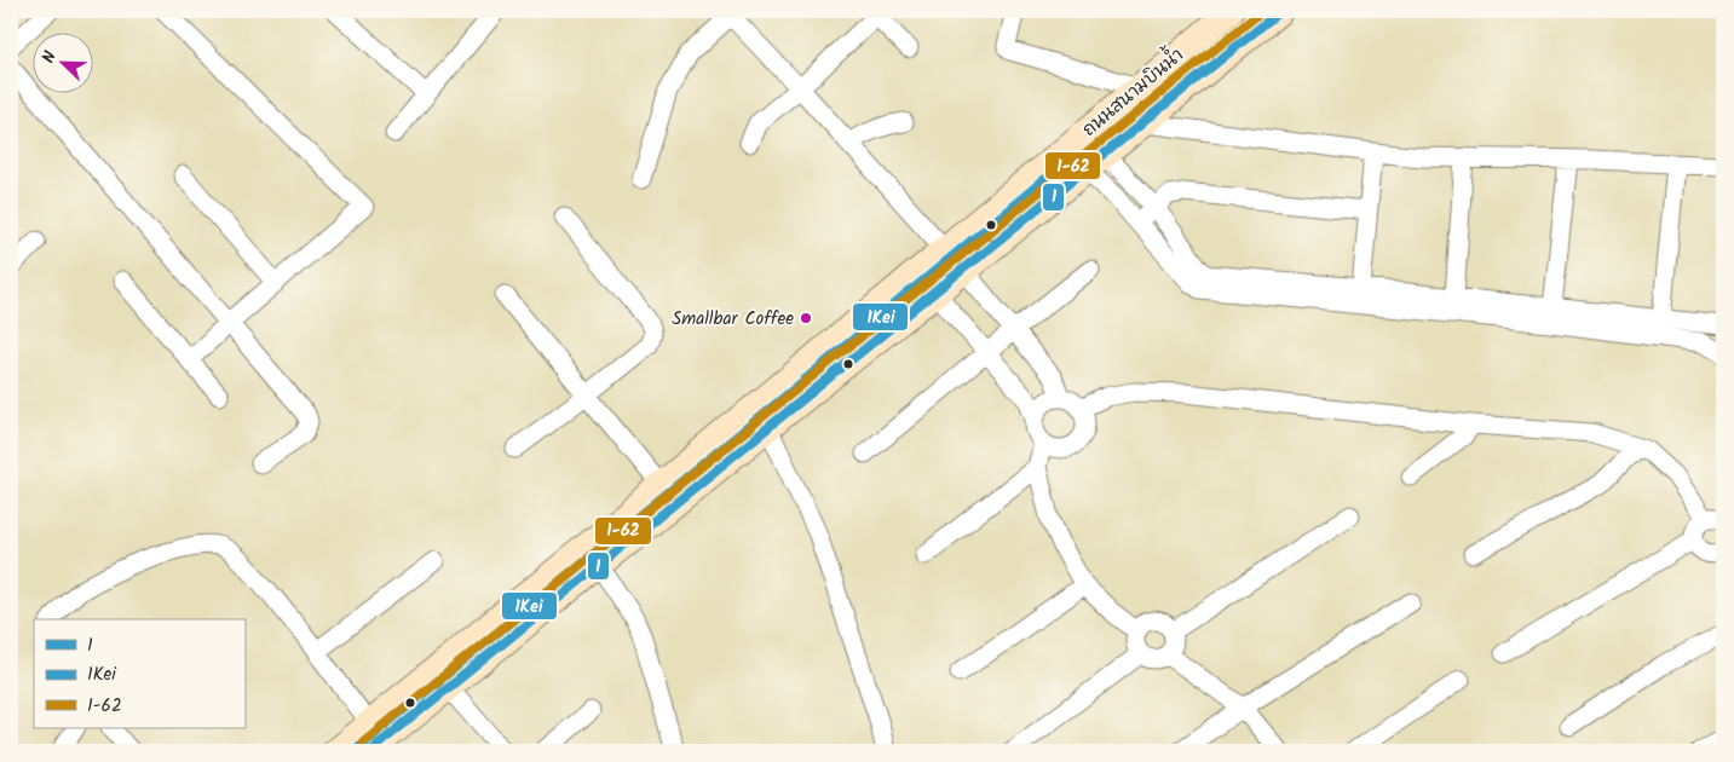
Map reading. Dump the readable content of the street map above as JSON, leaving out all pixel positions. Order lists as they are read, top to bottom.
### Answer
{
  "streets": {
    "main road": ["ถนนสนามบินน้ำ"]
  },
  "places": ["Smallbar Coffee"],
  "lines": ["transit line 1", "transit line 1-62", "transit line 1Kei"],
  "legend": ["1", "1Kei", "1-62"],
  "north": "top left"
}
